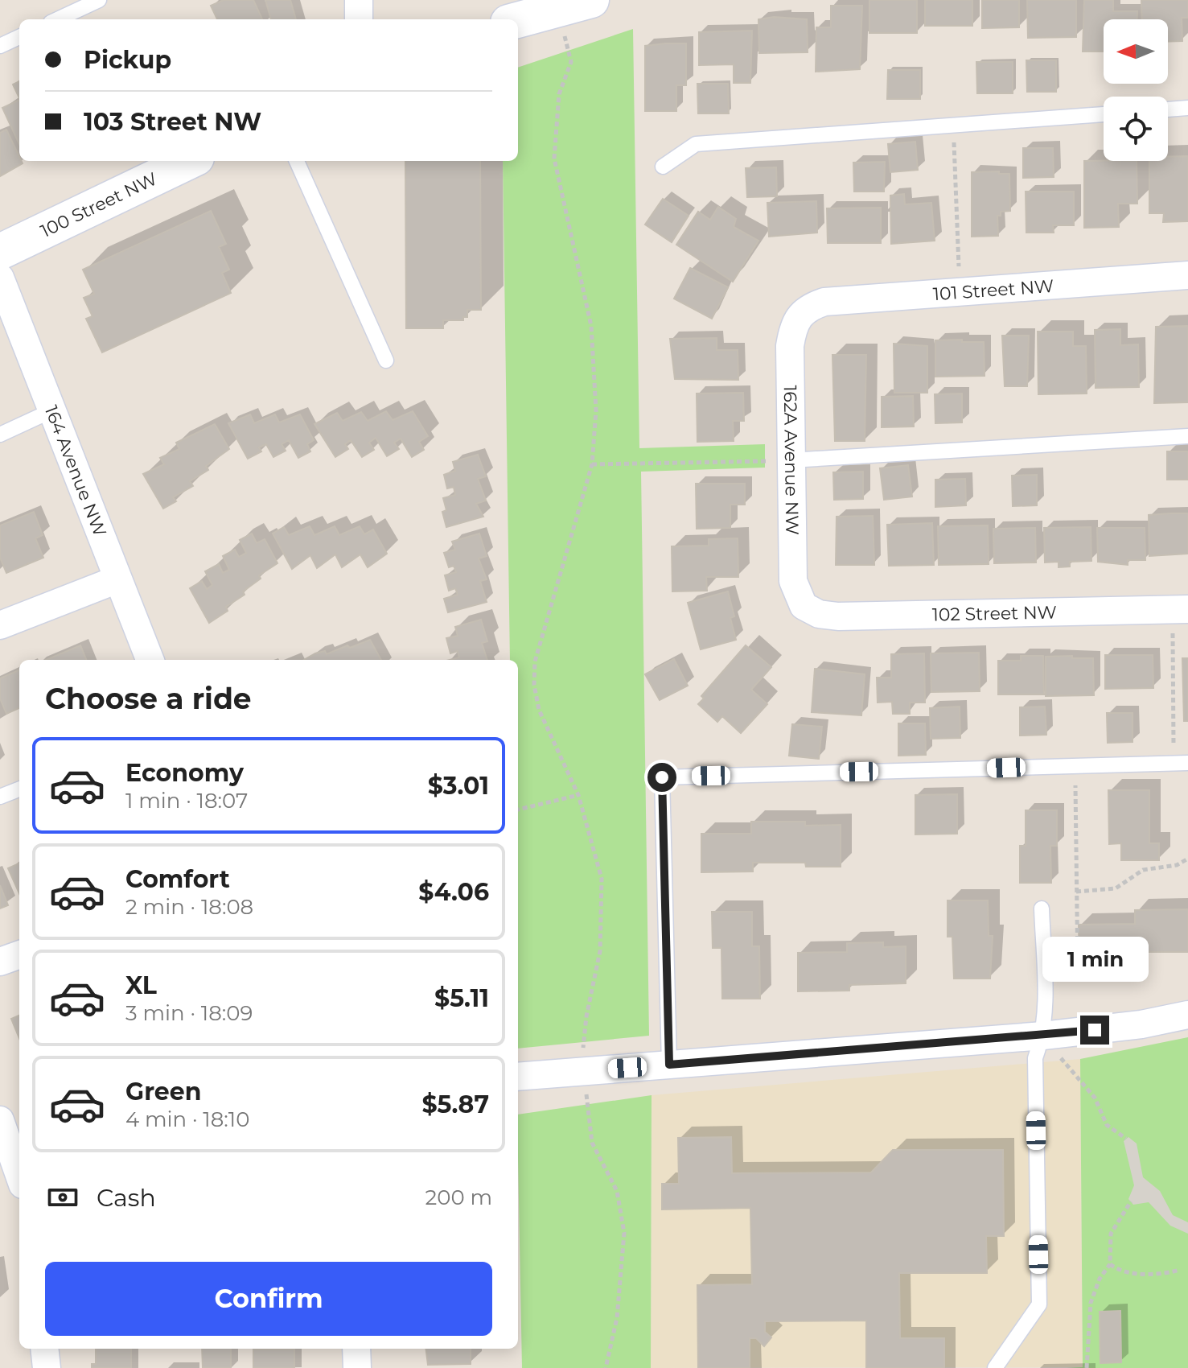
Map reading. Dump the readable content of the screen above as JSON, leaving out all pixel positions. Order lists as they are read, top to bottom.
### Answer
{
  "streets": {
    "street": [
      "100 Street NW",
      "101 Street NW",
      "162A Avenue NW",
      "164 Avenue NW",
      "102 Street NW"
    ]
  },
  "crossings": [
    ["101 Street NW", "162A Avenue NW"],
    ["162A Avenue NW", "102 Street NW"]
  ],
  "north": "left",
  "page": {
    "banner": ["Pickup", "103 Street NW"],
    "heading": "Choose a ride",
    "list": [
      {
        "name": "Economy",
        "note": "1 min · 18:07",
        "value": "$3.01"
      },
      {
        "name": "Comfort",
        "note": "2 min · 18:08",
        "value": "$4.06"
      },
      {
        "name": "XL",
        "note": "3 min · 18:09",
        "value": "$5.11"
      },
      {
        "name": "Green",
        "note": "4 min · 18:10",
        "value": "$5.87"
      }
    ],
    "bubble": "1 min",
    "pay": ["Cash", "200 m"],
    "buttons": "Confirm"
  }
}
